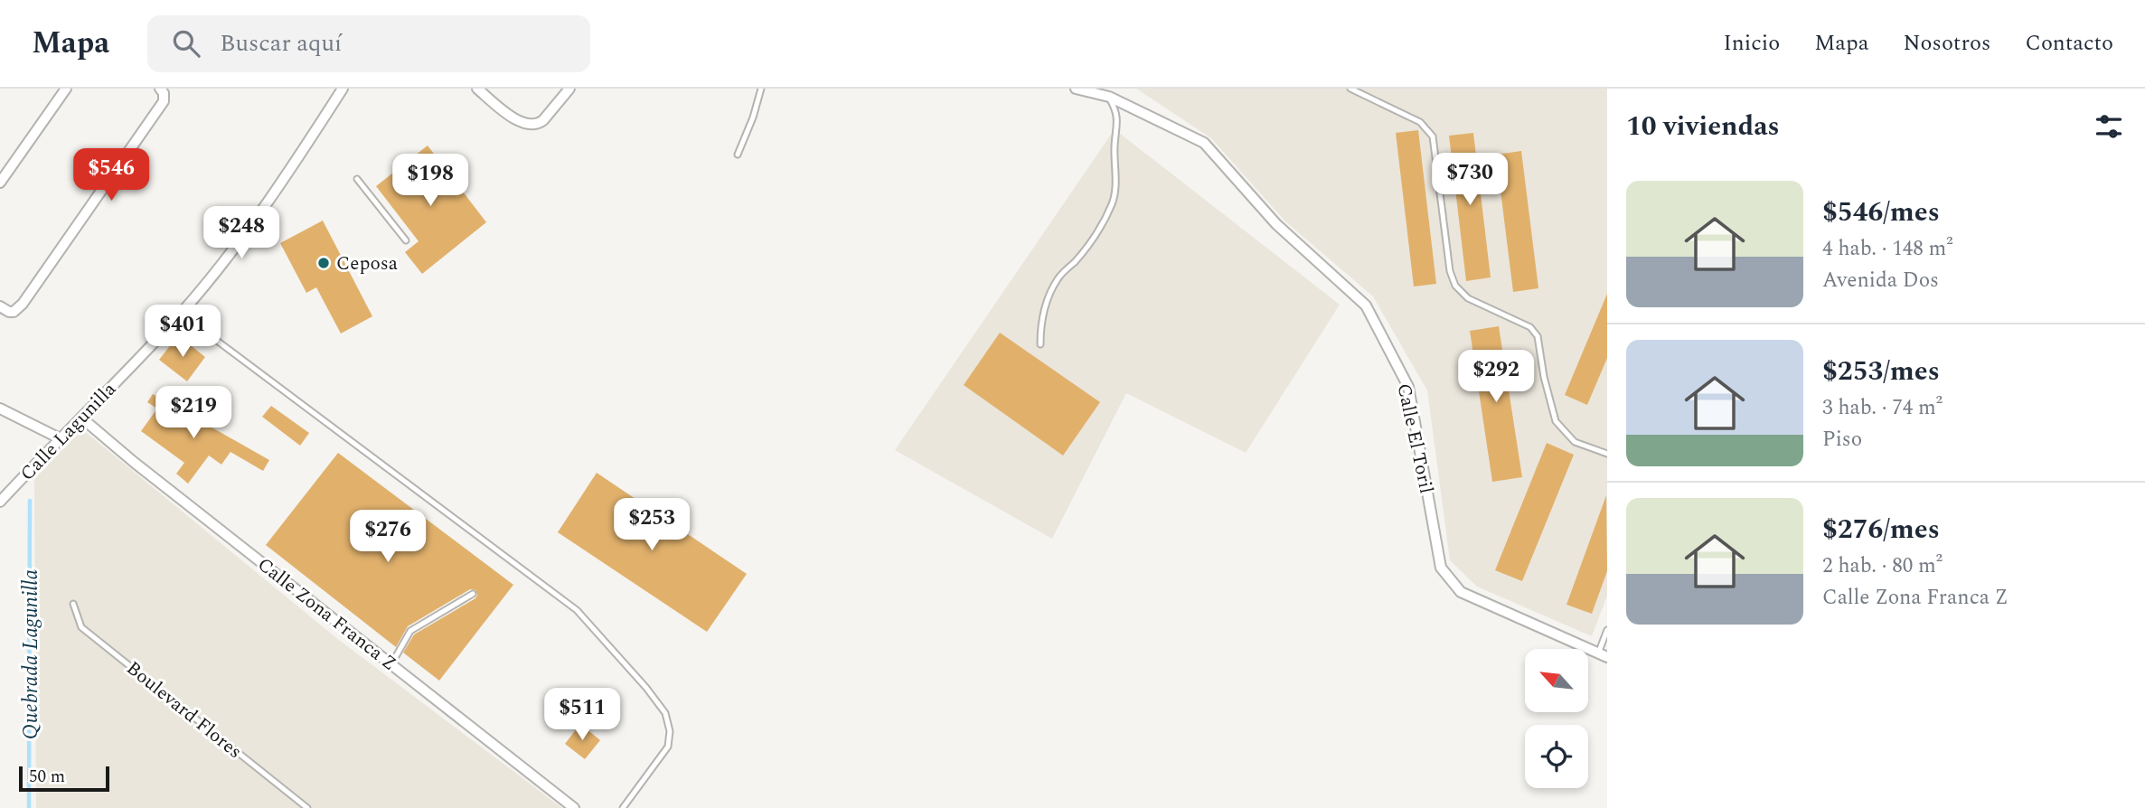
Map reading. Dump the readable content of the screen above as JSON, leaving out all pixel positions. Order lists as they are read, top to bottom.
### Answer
{
  "streets": {
    "street": ["Calle Lagunilla", "Calle El Toril", "Calle Zona Franca Z"],
    "lane": ["Boulevard Flores"]
  },
  "crossings": [
    ["Calle Lagunilla", "Calle Zona Franca Z"]
  ],
  "water": ["Quebrada Lagunilla"],
  "places": ["Ceposa"],
  "scale_bar": "50 m",
  "north": "top left",
  "page": {
    "header": "Mapa",
    "search": "Buscar aquí",
    "nav": [
      "Inicio",
      "Mapa",
      "Nosotros",
      "Contacto"
    ],
    "heading": "10 viviendas",
    "price": [
      "$546",
      "$730",
      "$198",
      "$248",
      "$401",
      "$292",
      "$219",
      "$253",
      "$276",
      "$511"
    ],
    "list": [
      {
        "name": "$546/mes",
        "note": "4 hab. · 148 m² · Avenida Dos"
      },
      {
        "name": "$253/mes",
        "note": "3 hab. · 74 m² · Piso"
      },
      {
        "name": "$276/mes",
        "note": "2 hab. · 80 m² · Calle Zona Franca Z"
      }
    ],
    "scale": "50 m"
  }
}
